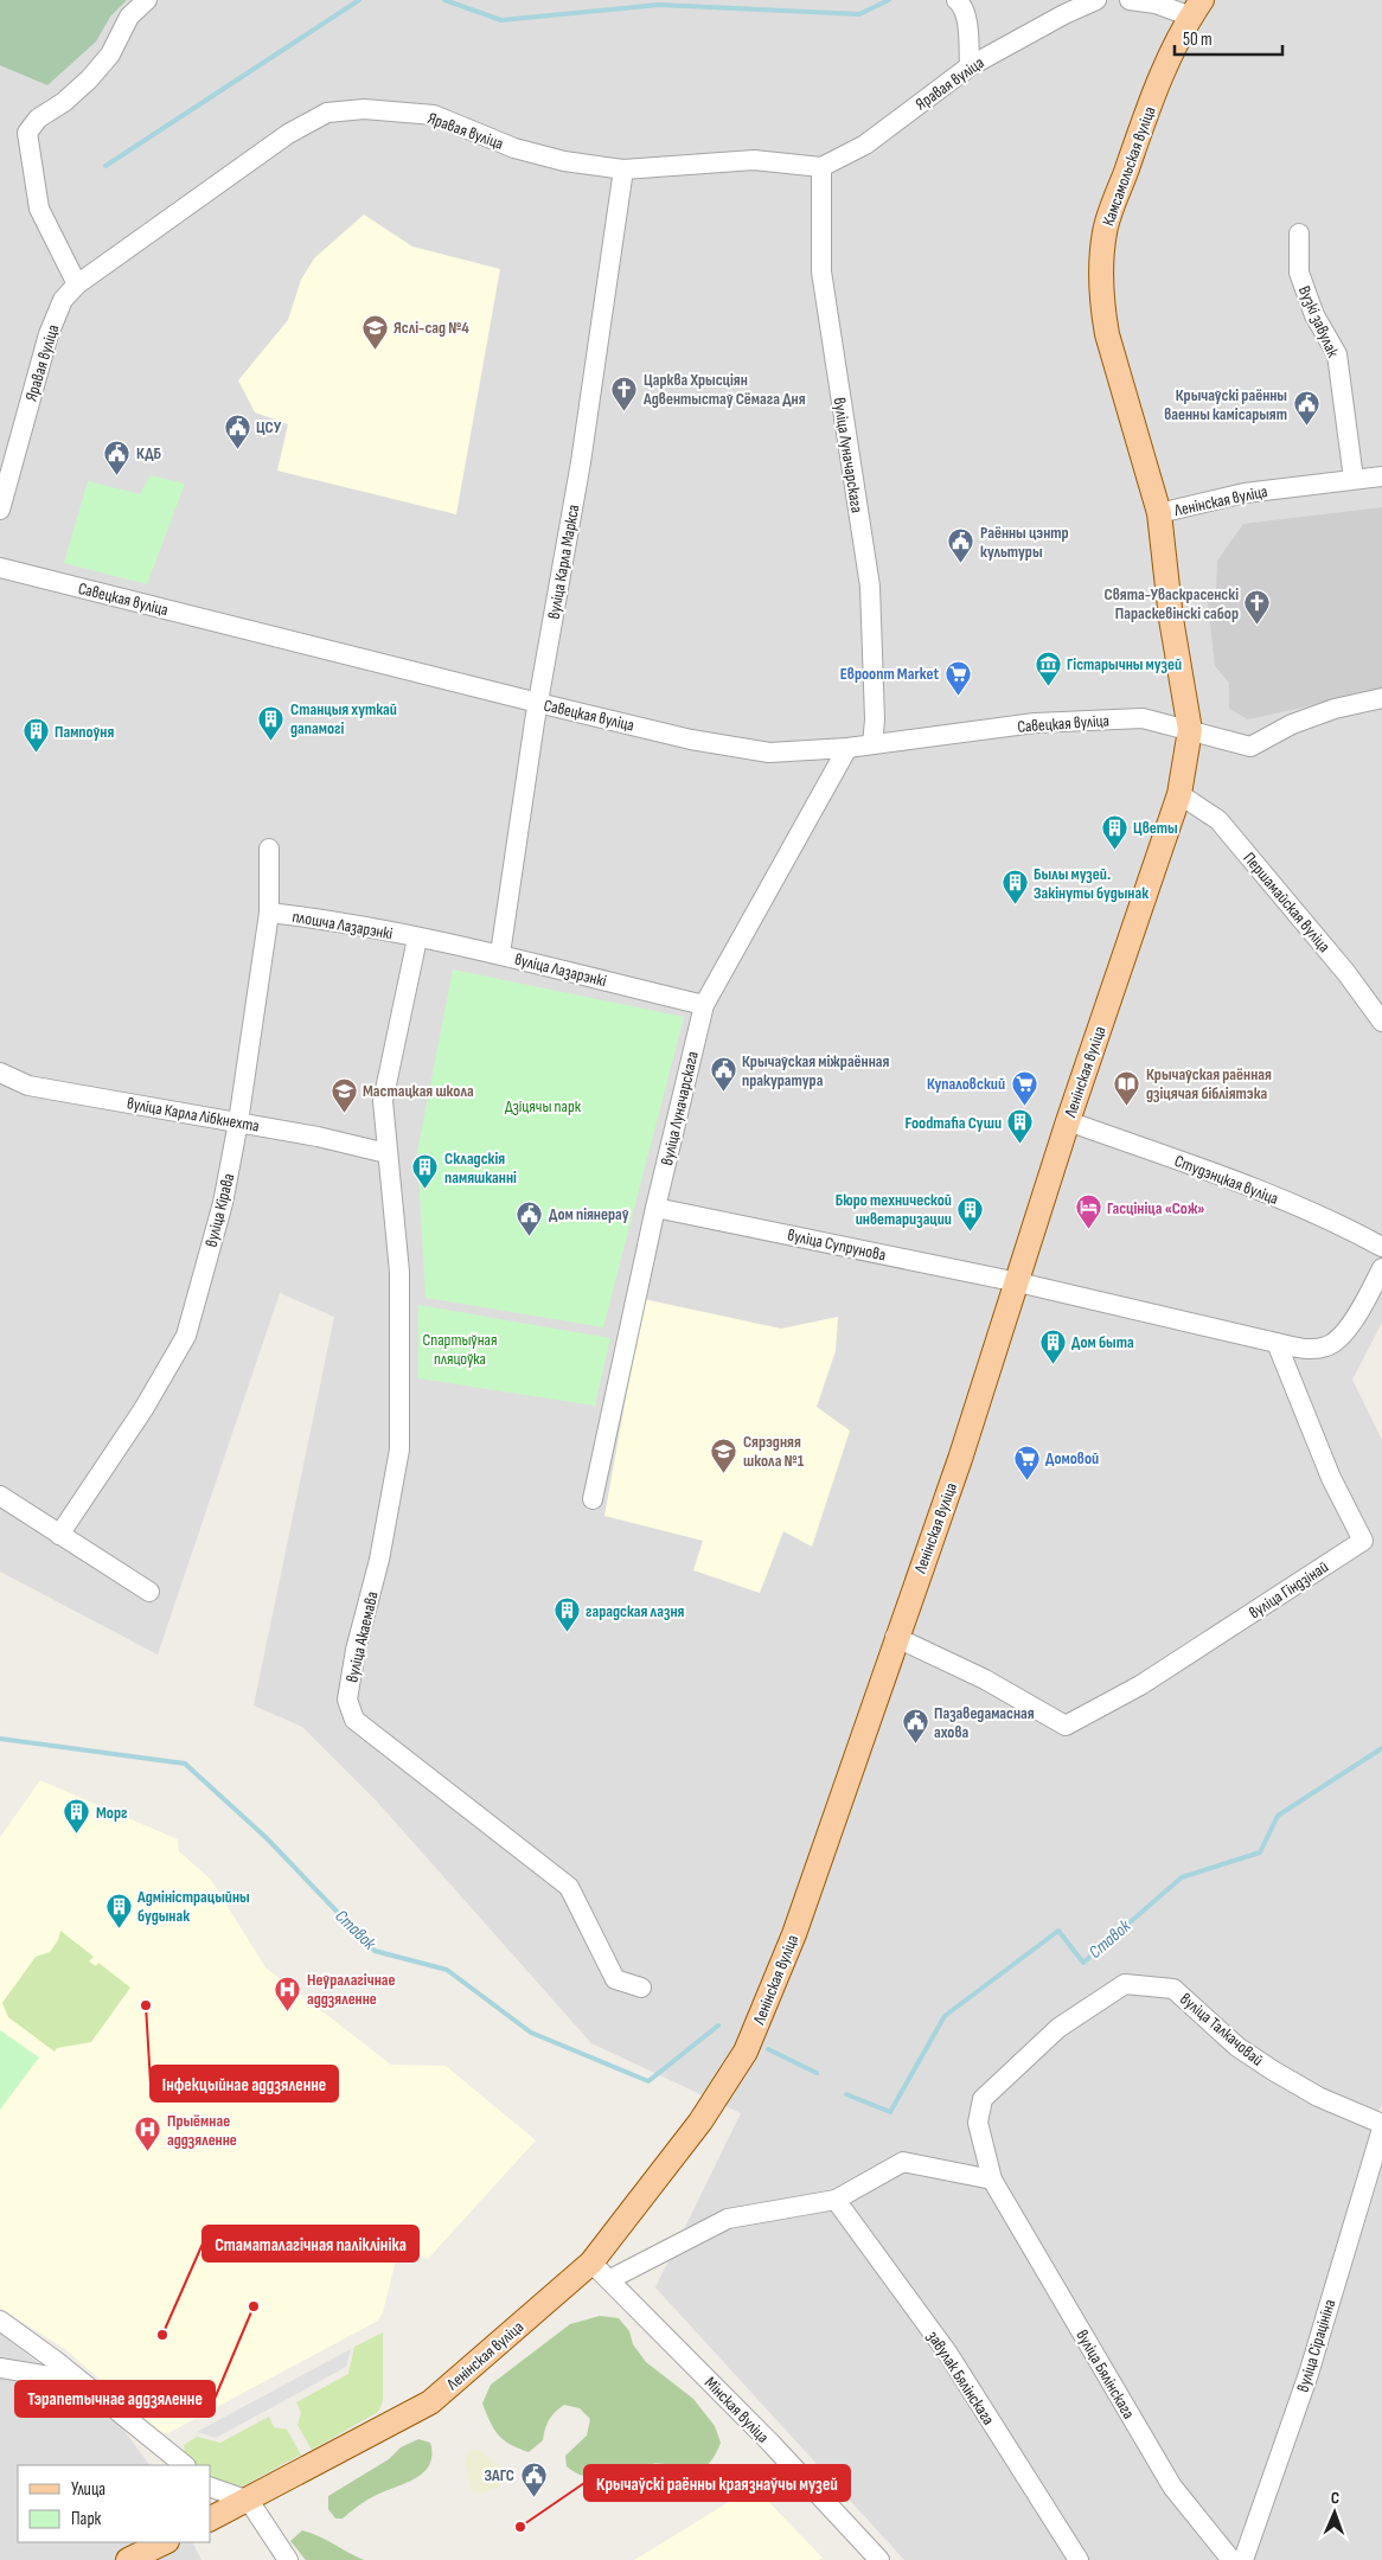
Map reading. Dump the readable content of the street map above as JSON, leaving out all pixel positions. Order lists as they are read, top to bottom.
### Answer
{
  "streets": {
    "main road": ["Камсамольская вуліца", "Ленінская вуліца"],
    "street": [
      "Яравая вуліца",
      "Вузкі завулак",
      "вуліца Луначарскага",
      "вуліца Карла Маркса",
      "Савецкая вуліца",
      "Першамайская вуліца",
      "плошча Лазарэнкі",
      "вуліца Лазарэнкі",
      "вуліца Карла Лібкнехта",
      "Студэнцкая вуліца",
      "вуліца Кірава",
      "вуліца Супрунова",
      "вуліца Гіндзінай",
      "вуліца Акаемава",
      "вуліца Талкачовай",
      "вуліца Сірацініна",
      "вуліца Бялінскага",
      "завулак Бялінскага",
      "Мінская вуліца"
    ]
  },
  "crossings": [
    ["Яравая вуліца", "вуліца Луначарскага"],
    ["Яравая вуліца", "вуліца Карла Маркса"],
    ["Камсамольская вуліца", "Ленінская вуліца"],
    ["Вузкі завулак", "Ленінская вуліца"],
    ["вуліца Луначарскага", "Савецкая вуліца"],
    ["вуліца Луначарскага", "вуліца Лазарэнкі"],
    ["вуліца Луначарскага", "вуліца Супрунова"],
    ["Ленінская вуліца", "Савецкая вуліца"],
    ["Ленінская вуліца", "Першамайская вуліца"],
    ["Ленінская вуліца", "Студэнцкая вуліца"],
    ["Ленінская вуліца", "вуліца Супрунова"],
    ["Ленінская вуліца", "вуліца Гіндзінай"],
    ["Ленінская вуліца", "Мінская вуліца"],
    ["вуліца Карла Маркса", "Савецкая вуліца"],
    ["вуліца Карла Маркса", "вуліца Лазарэнкі"],
    ["плошча Лазарэнкі", "вуліца Лазарэнкі"],
    ["плошча Лазарэнкі", "вуліца Кірава"],
    ["плошча Лазарэнкі", "вуліца Акаемава"],
    ["вуліца Лазарэнкі", "вуліца Акаемава"],
    ["вуліца Карла Лібкнехта", "вуліца Кірава"],
    ["вуліца Карла Лібкнехта", "вуліца Акаемава"],
    ["вуліца Супрунова", "вуліца Гіндзінай"],
    ["вуліца Талкачовай", "вуліца Бялінскага"]
  ],
  "water": ["Ставок"],
  "parks": ["Дзіцячы парк", "Спартыўная пляцоўка"],
  "places": {
    "school or university": ["Яслі-сад №4", "Мастацкая школа", "Сярэдняя школа №1"],
    "church": ["Царква Хрысціян Адвентыстаў Сёмага Дня", "Свята-Уваскрасенскі Параскевінскі сабор"],
    "public building": [
      "Крычаўскі раённы ваенны камісарыят",
      "ЦСУ",
      "КДБ",
      "Раённы цэнтр культуры",
      "Крычаўская міжраённая пракуратура",
      "Дом піянераў",
      "Пазаведамасная ахова",
      "ЗАГС"
    ],
    "museum": ["Гістарычны музей"],
    "supermarket": ["Евроопт Market", "Купаловский", "Домовой"],
    "building": [
      "Станцыя хуткай дапамогі",
      "Пампоўня",
      "Цветы",
      "Былы музей. Закінуты будынак",
      "Foodmafia Суши",
      "Складскія памяшканні",
      "Бюро технической инветаризации",
      "Дом быта",
      "гарадская лазня",
      "Морг",
      "Адміністрацыйны будынак"
    ],
    "library": ["Крычаўская раённая дзіцячая бібліятэка"],
    "hotel": ["Гасцініца «Сож»"],
    "other": [
      "Інфекцыйнае аддзяленне",
      "Тэрапетычнае аддзяленне",
      "Стаматалагічная паліклініка",
      "Крычаўскі раённы краязнаўчы музей"
    ],
    "hospital": ["Неўралагічнае аддзяленне", "Прыёмнае аддзяленне"]
  },
  "legend": ["Улица", "Парк"],
  "scale_bar": "50 m",
  "north": "top"
}
